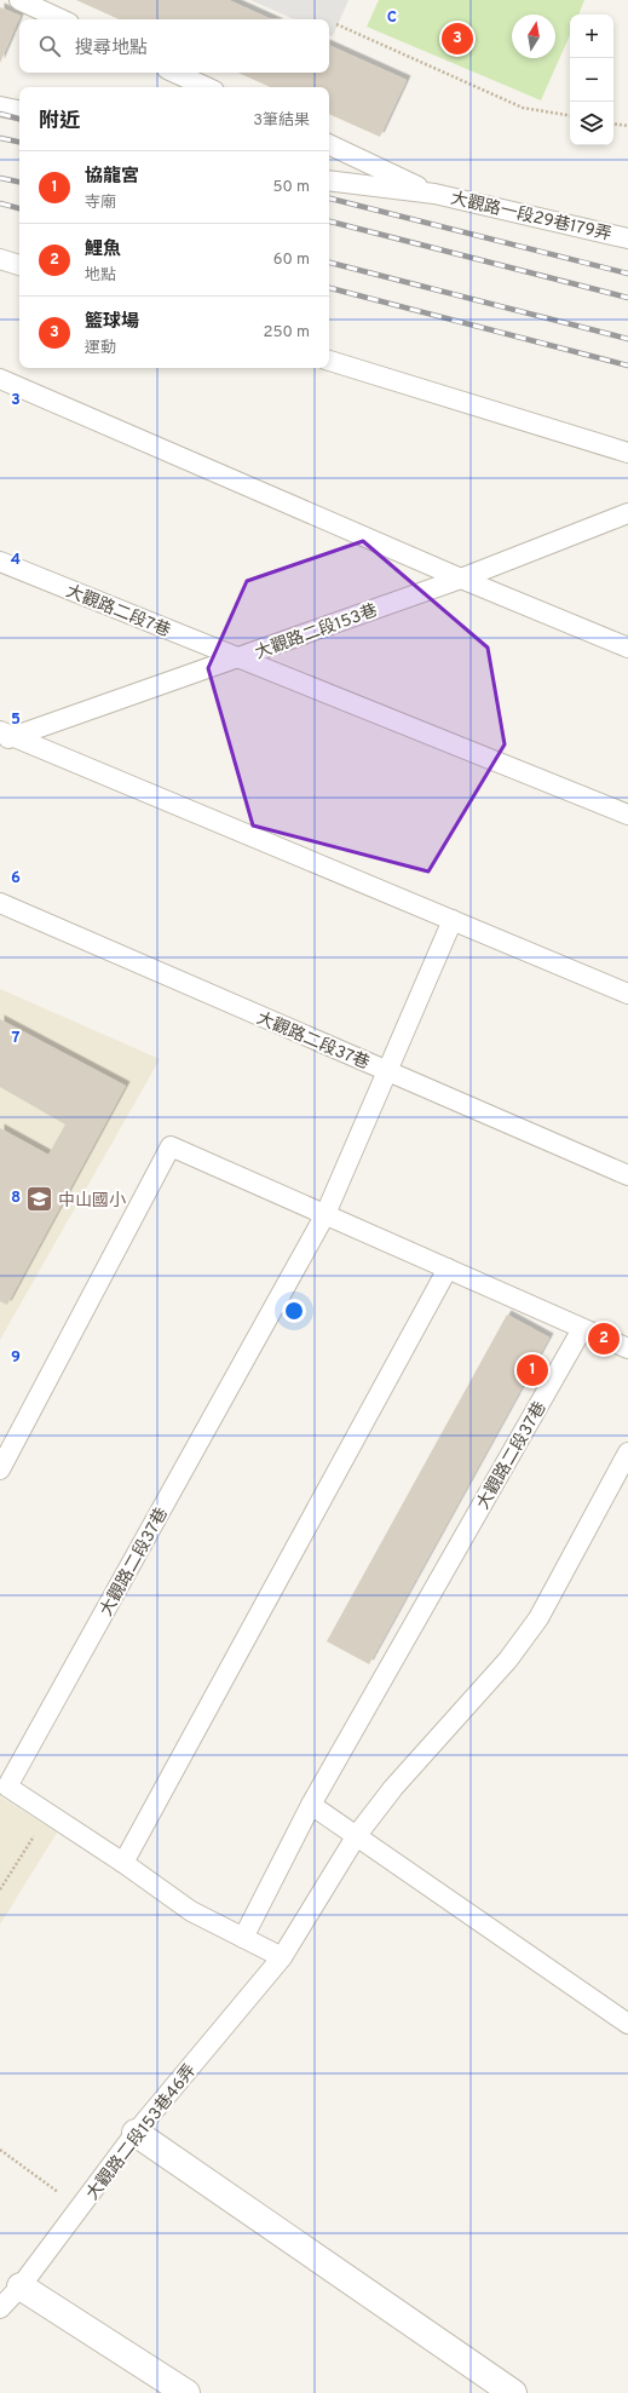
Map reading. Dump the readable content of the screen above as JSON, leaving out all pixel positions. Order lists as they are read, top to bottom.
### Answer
{
  "streets": {
    "lane": [
      "大觀路一段29巷179弄",
      "大觀路二段7巷",
      "大觀路二段153巷",
      "大觀路二段37巷",
      "大觀路二段153巷46弄"
    ]
  },
  "crossings": [
    ["大觀路二段7巷", "大觀路二段153巷"],
    ["大觀路二段37巷", "大觀路二段153巷46弄"]
  ],
  "places": {
    "school or university": ["中山國小"]
  },
  "north": "top",
  "page": {
    "map_buttons": ["+", "−"],
    "search": "搜尋地點",
    "pins": ["3", "2", "1"],
    "heading": ["附近", "3筆結果"],
    "list": [
      {
        "mark": "1",
        "name": "協龍宮",
        "note": "寺廟",
        "value": "50 m"
      },
      {
        "mark": "2",
        "name": "鯉魚",
        "note": "地點",
        "value": "60 m"
      },
      {
        "mark": "3",
        "name": "籃球場",
        "note": "運動",
        "value": "250 m"
      }
    ]
  },
  "grid": {
    "columns": ["C"],
    "rows": [
      "3",
      "4",
      "5",
      "6",
      "7",
      "8",
      "9"
    ]
  }
}
